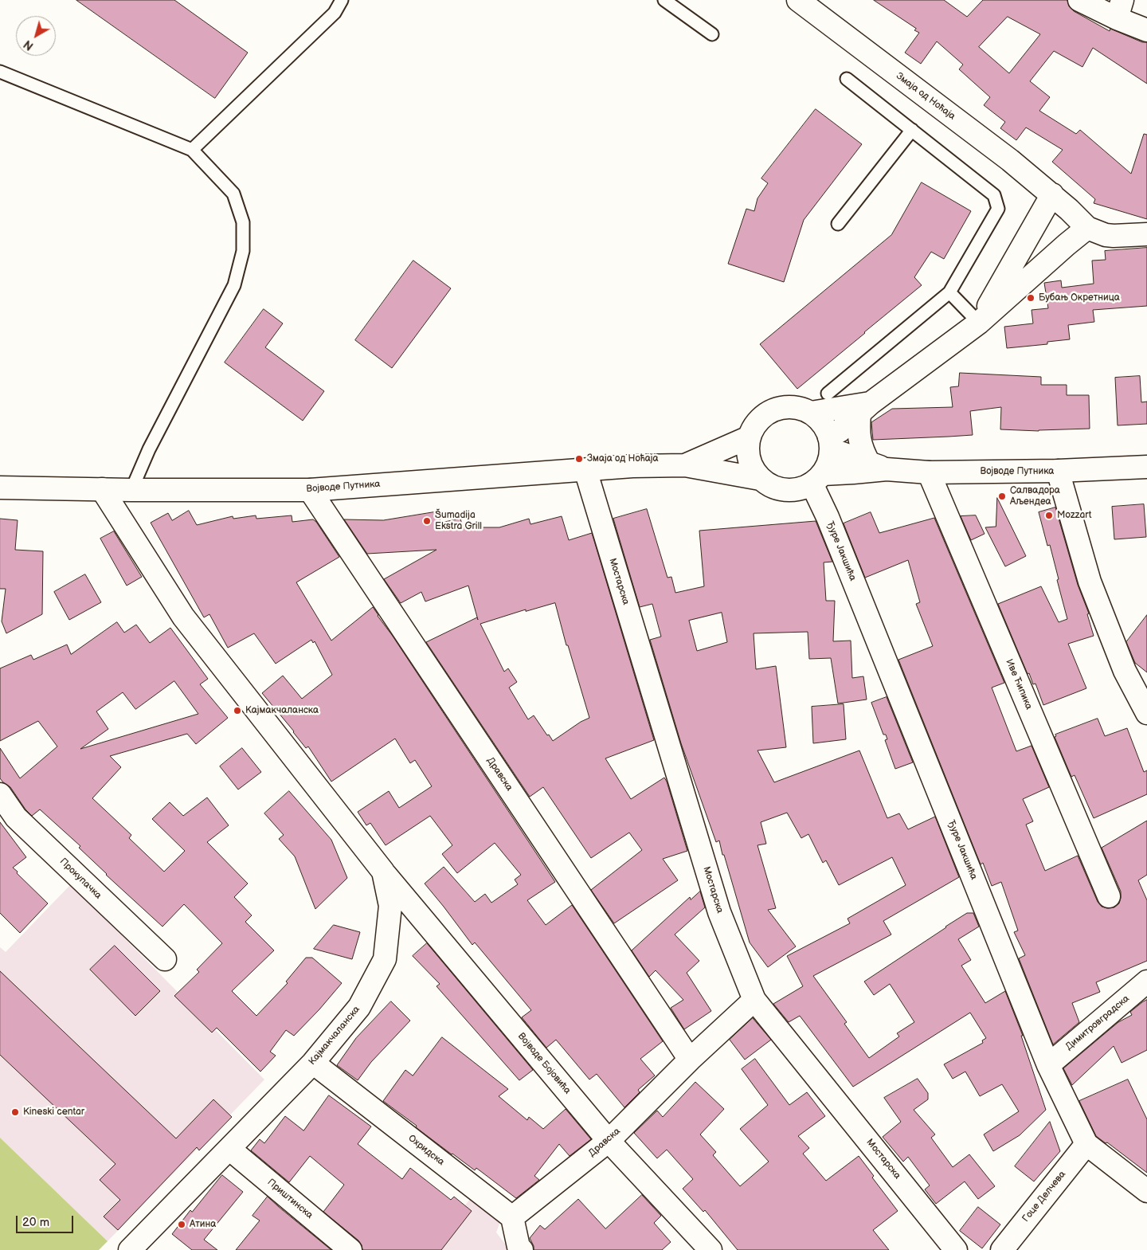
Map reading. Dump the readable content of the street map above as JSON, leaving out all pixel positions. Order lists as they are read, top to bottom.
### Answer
{
  "streets": {
    "street": [
      "Змаја од Ноћаја",
      "Војводе Путника",
      "Ђуре Јакшића",
      "Мостарска",
      "Иве Ћипика",
      "Дравска",
      "Прокупачка",
      "Димитровградска",
      "Кајмакчаланска",
      "Војводе Бојовића",
      "Охридска",
      "Гоце Делчева",
      "Приштинска"
    ]
  },
  "crossings": [
    ["Војводе Путника", "Ђуре Јакшића"],
    ["Војводе Путника", "Мостарска"],
    ["Војводе Путника", "Иве Ћипика"],
    ["Војводе Путника", "Дравска"],
    ["Војводе Путника", "Кајмакчаланска"],
    ["Ђуре Јакшића", "Димитровградска"],
    ["Ђуре Јакшића", "Гоце Делчева"],
    ["Мостарска", "Дравска"],
    ["Дравска", "Војводе Бојовића"],
    ["Дравска", "Охридска"],
    ["Кајмакчаланска", "Војводе Бојовића"],
    ["Кајмакчаланска", "Охридска"],
    ["Кајмакчаланска", "Приштинска"]
  ],
  "places": [
    "Бубањ Окретница",
    "Змаја од Ноћаја",
    "Салвадора Аљендеа",
    "Mozzart",
    "Šumadija Ekstra Grill",
    "Кајмакчаланска",
    "Kineski centar",
    "Атина"
  ],
  "scale_bar": "20 m",
  "north": "bottom left"
}
